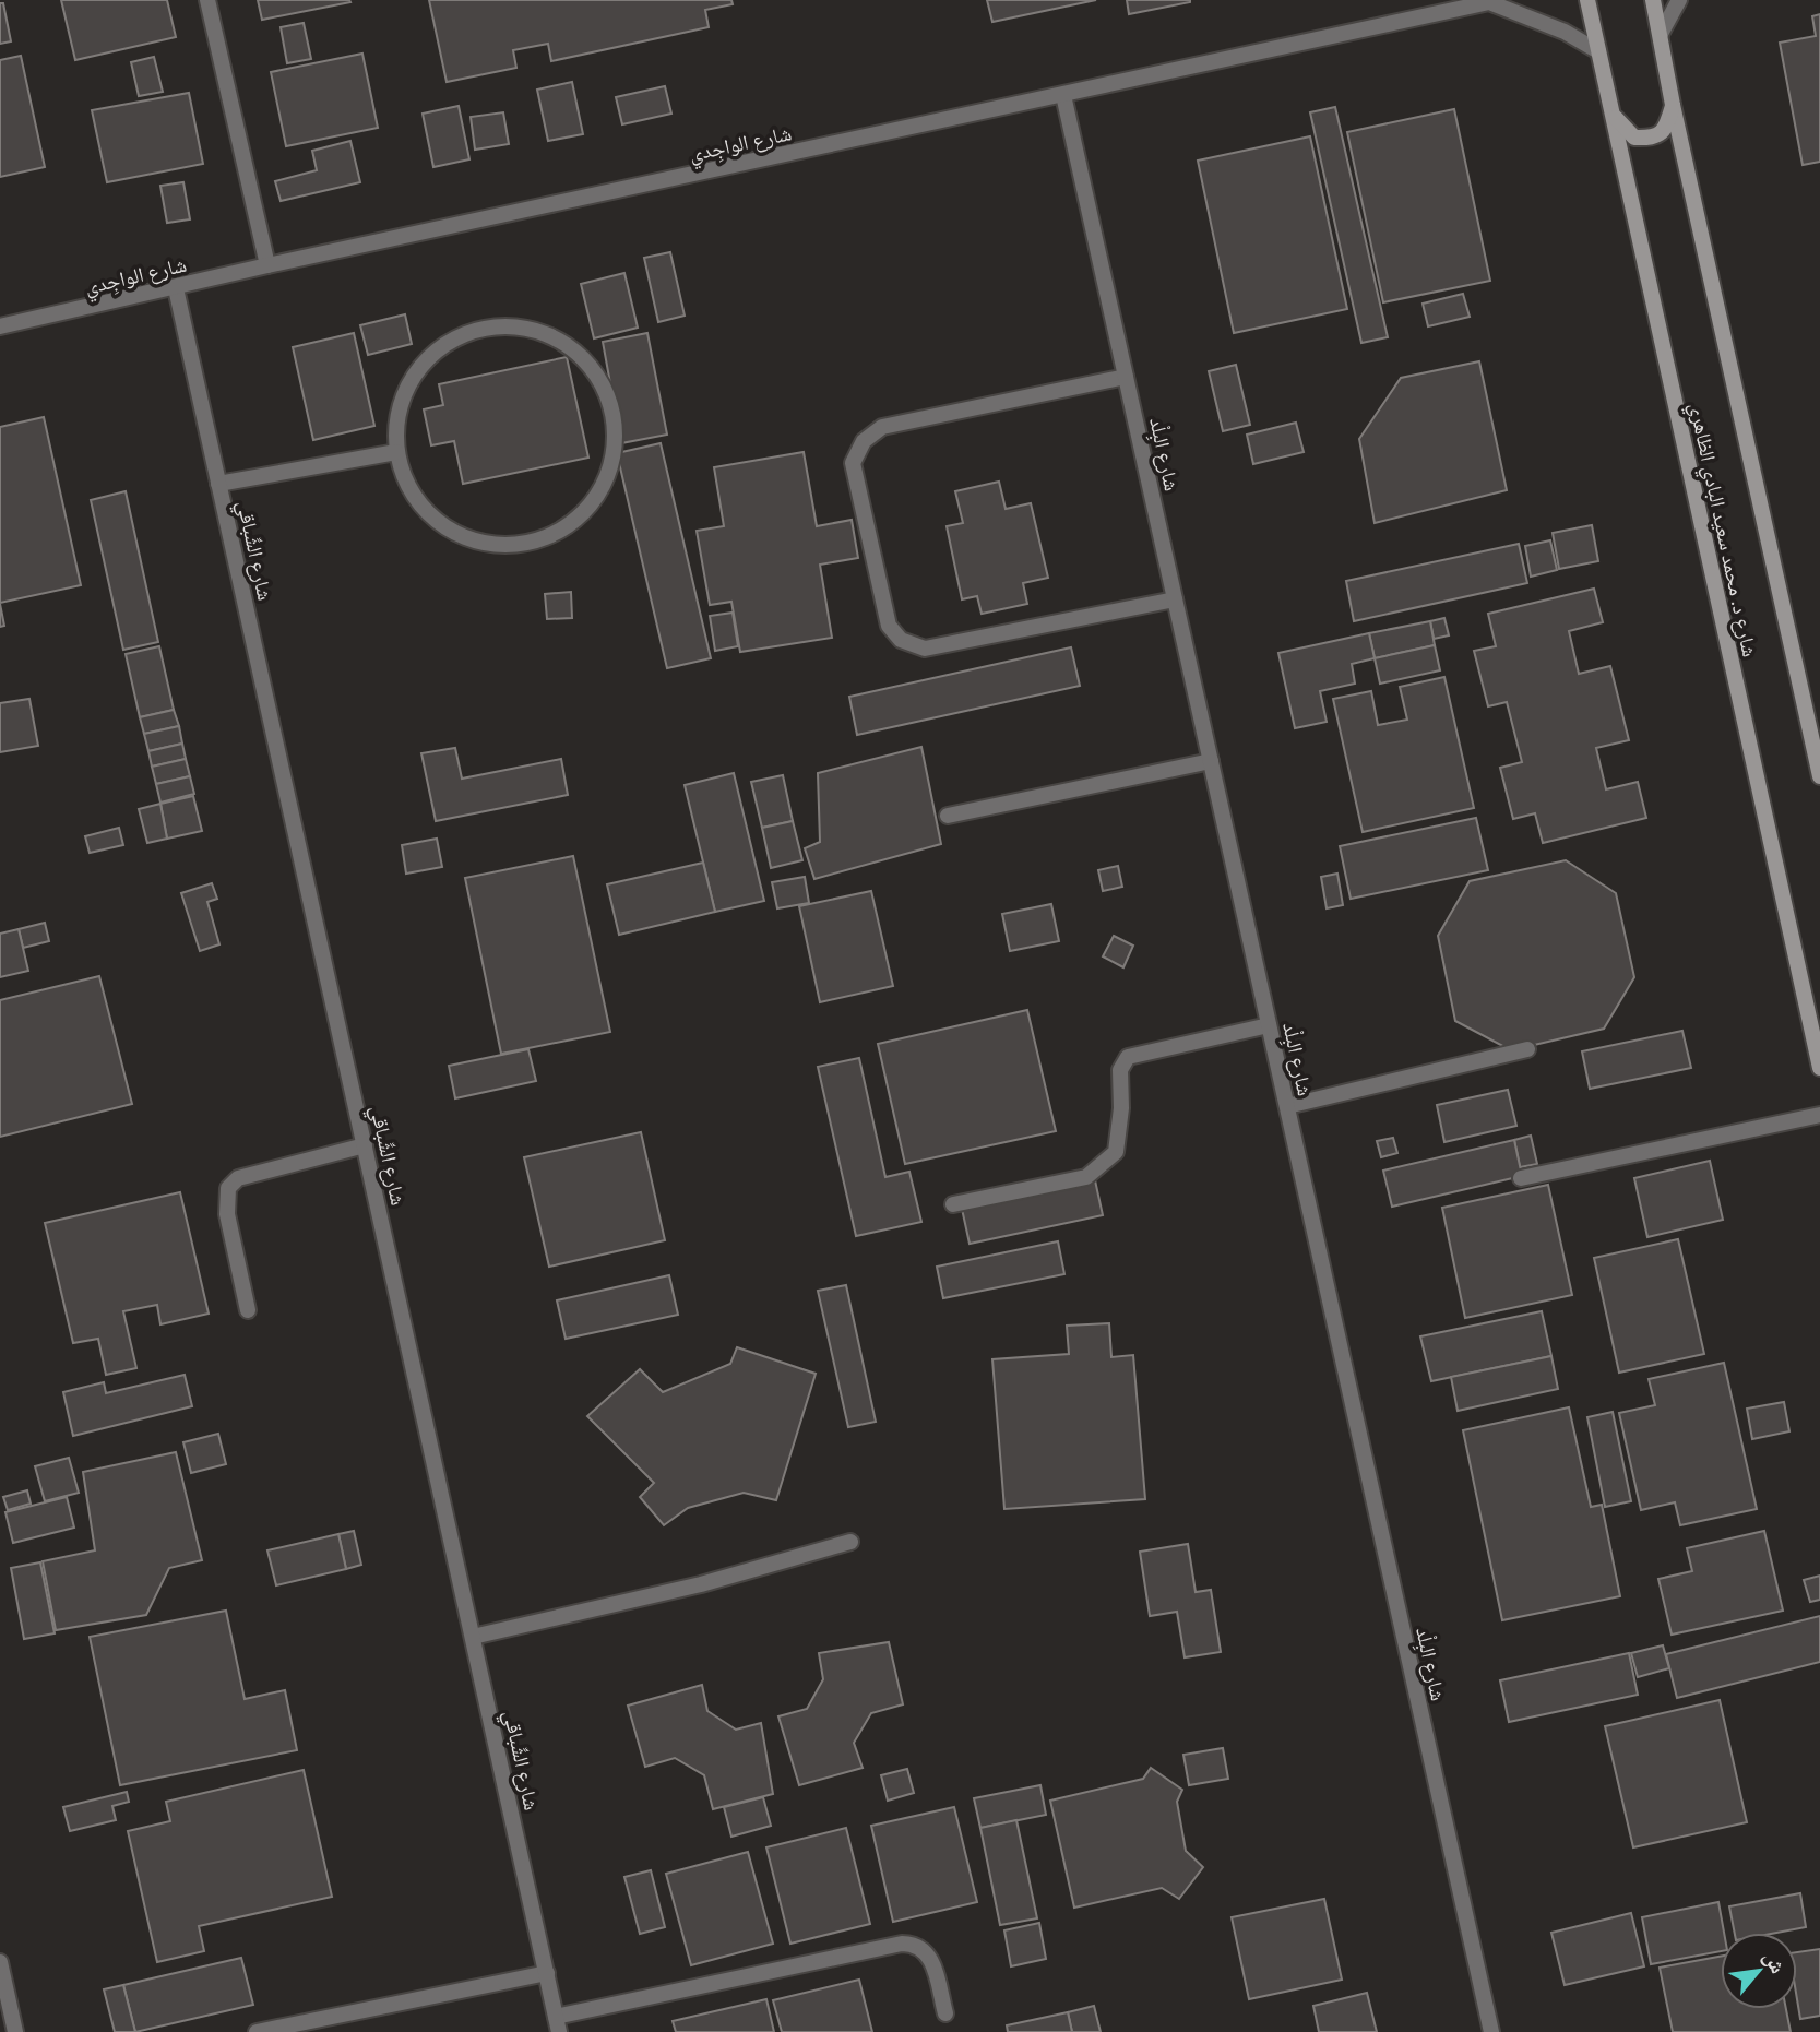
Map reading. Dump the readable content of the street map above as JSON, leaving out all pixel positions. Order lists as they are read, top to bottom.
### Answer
{
  "streets": {
    "street": [
      "شارع الواجِدي",
      "شارع البِلْد",
      "شارع د. محمد سعيد البادي الظاهري",
      "شارع الشِّباقي"
    ]
  },
  "crossings": [
    ["شارع الواجِدي", "شارع البِلْد"],
    ["شارع الواجِدي", "شارع د. محمد سعيد البادي الظاهري"],
    ["شارع الواجِدي", "شارع الشِّباقي"]
  ],
  "north": "top right"
}
